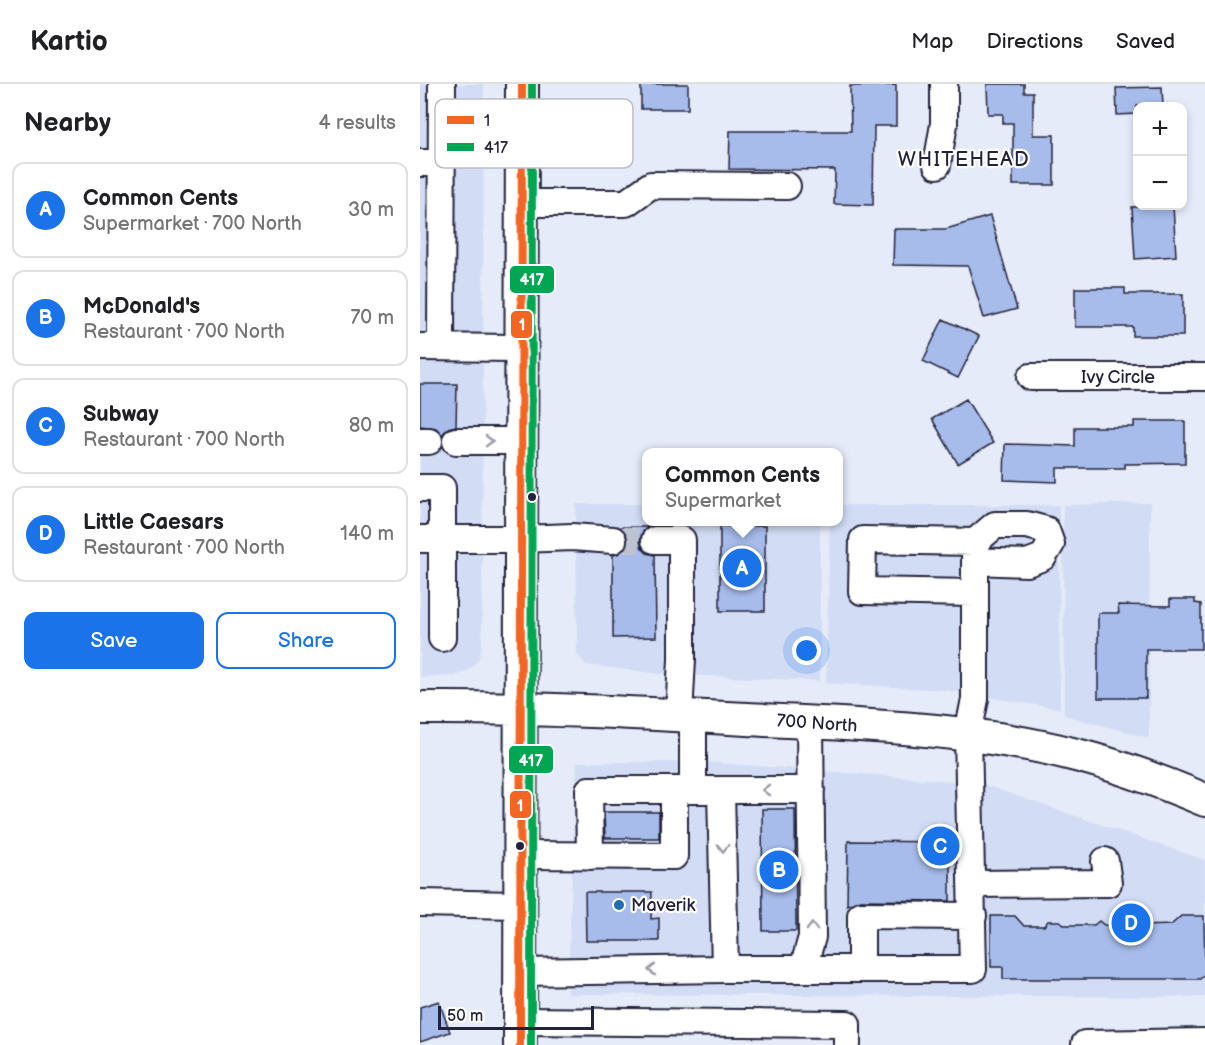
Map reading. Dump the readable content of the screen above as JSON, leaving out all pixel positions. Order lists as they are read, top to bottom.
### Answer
{
  "streets": {
    "main road": ["700 North"],
    "street": ["Ivy Circle"]
  },
  "districts": ["WHITEHEAD"],
  "places": ["Maverik"],
  "lines": ["transit line 1", "transit line 417"],
  "legend": ["1", "417"],
  "scale_bar": "50 m",
  "page": {
    "header": "Kartio",
    "nav": ["Map", "Directions", "Saved"],
    "heading": ["Nearby", "4 results"],
    "map_buttons": ["+", "−"],
    "list": [
      {
        "mark": "A",
        "name": "Common Cents",
        "note": "Supermarket · 700 North",
        "value": "30 m"
      },
      {
        "mark": "B",
        "name": "McDonald's",
        "note": "Restaurant · 700 North",
        "value": "70 m"
      },
      {
        "mark": "C",
        "name": "Subway",
        "note": "Restaurant · 700 North",
        "value": "80 m"
      },
      {
        "mark": "D",
        "name": "Little Caesars",
        "note": "Restaurant · 700 North",
        "value": "140 m"
      }
    ],
    "popup": ["Common Cents", "Supermarket"],
    "pins": [
      "A",
      "C",
      "B",
      "D"
    ],
    "buttons": ["Save", "Share"],
    "scale": "50 m"
  }
}
